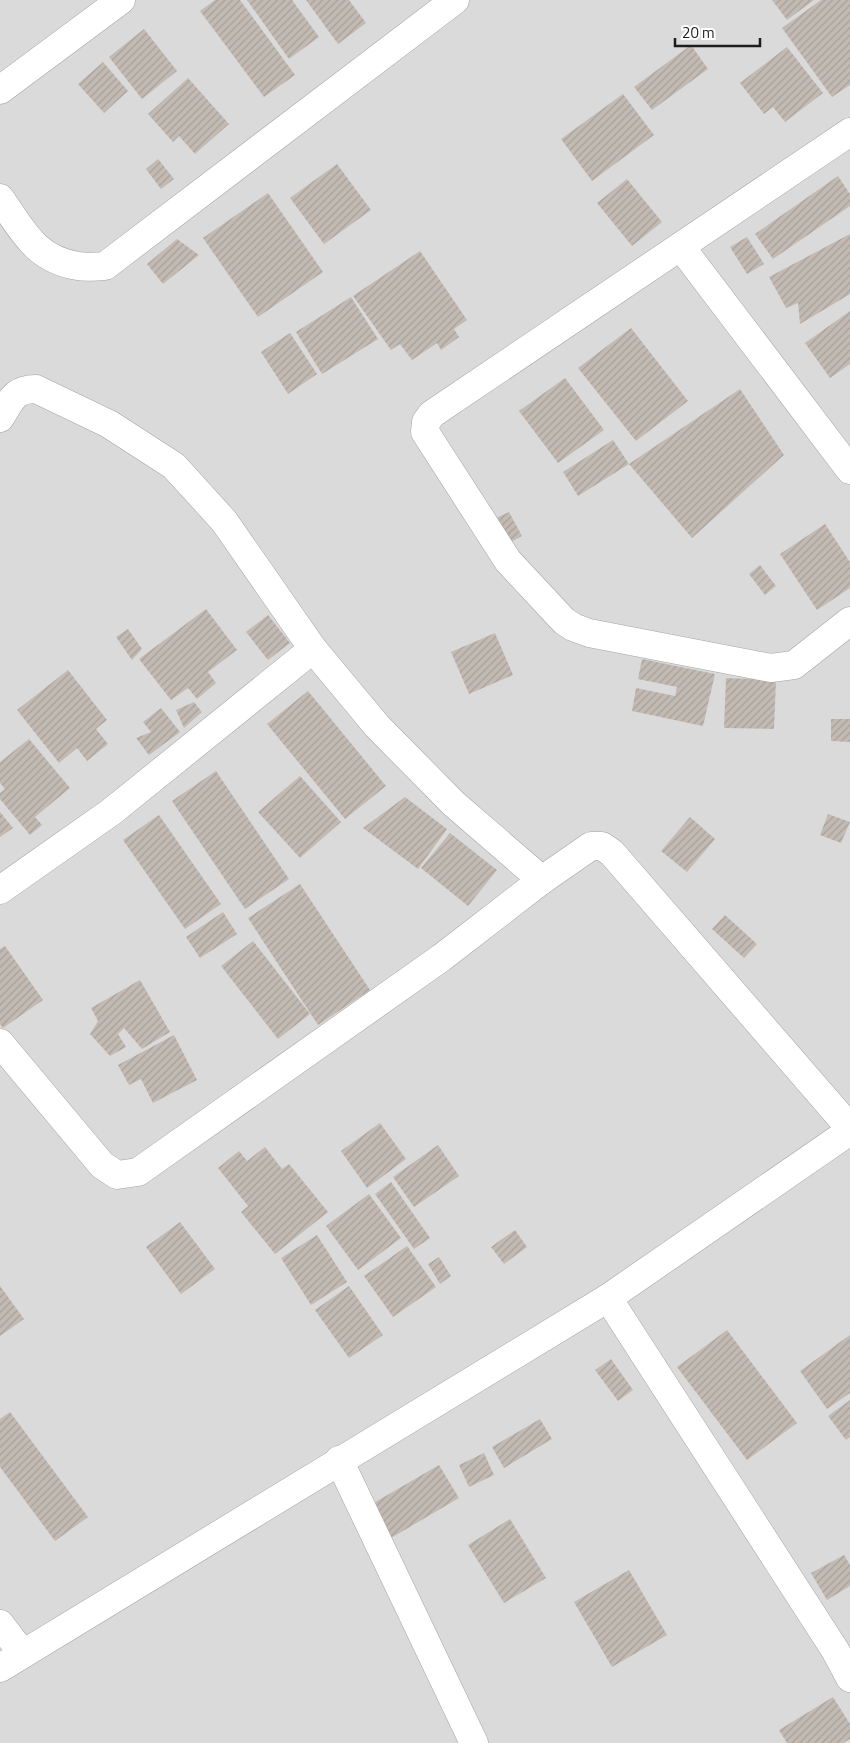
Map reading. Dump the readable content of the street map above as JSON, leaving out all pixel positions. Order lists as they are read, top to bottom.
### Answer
{
  "scale_bar": "20 m"
}
